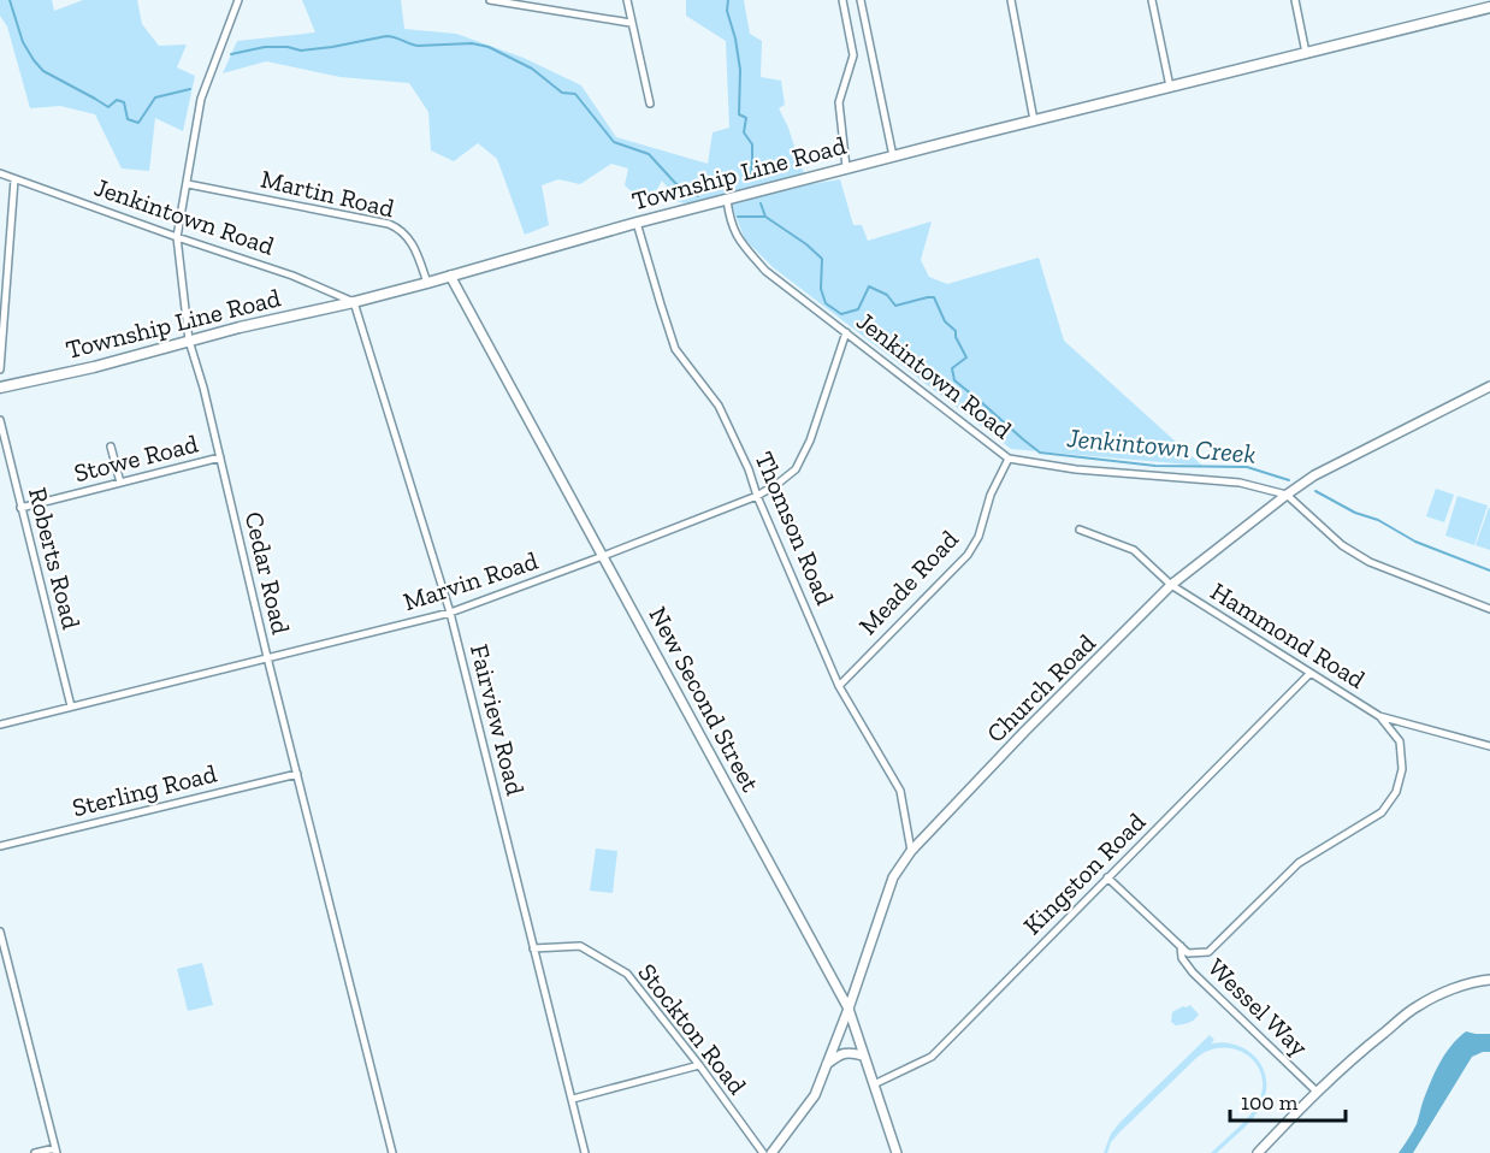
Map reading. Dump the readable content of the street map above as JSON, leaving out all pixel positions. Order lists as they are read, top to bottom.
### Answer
{
  "streets": {
    "main road": ["Township Line Road"],
    "street": [
      "Martin Road",
      "Jenkintown Road",
      "Stowe Road",
      "Thomson Road",
      "Roberts Road",
      "Cedar Road",
      "Marvin Road",
      "Meade Road",
      "Hammond Road",
      "Church Road",
      "New Second Street",
      "Fairview Road",
      "Sterling Road",
      "Kingston Road",
      "Wessel Way",
      "Stockton Road"
    ]
  },
  "crossings": [
    ["Township Line Road", "Martin Road"],
    ["Township Line Road", "Jenkintown Road"],
    ["Township Line Road", "Thomson Road"],
    ["Township Line Road", "Cedar Road"],
    ["Township Line Road", "New Second Street"],
    ["Township Line Road", "Fairview Road"],
    ["Martin Road", "Cedar Road"],
    ["Jenkintown Road", "Cedar Road"],
    ["Jenkintown Road", "Marvin Road"],
    ["Jenkintown Road", "Meade Road"],
    ["Jenkintown Road", "Church Road"],
    ["Jenkintown Road", "Fairview Road"],
    ["Stowe Road", "Roberts Road"],
    ["Stowe Road", "Cedar Road"],
    ["Thomson Road", "Marvin Road"],
    ["Thomson Road", "Meade Road"],
    ["Thomson Road", "Church Road"],
    ["Roberts Road", "Marvin Road"],
    ["Cedar Road", "Marvin Road"],
    ["Cedar Road", "Sterling Road"],
    ["Marvin Road", "New Second Street"],
    ["Marvin Road", "Fairview Road"],
    ["Hammond Road", "Church Road"],
    ["Hammond Road", "Kingston Road"],
    ["Church Road", "New Second Street"],
    ["New Second Street", "Kingston Road"],
    ["Fairview Road", "Stockton Road"],
    ["Kingston Road", "Wessel Way"]
  ],
  "water": ["Jenkintown Creek"],
  "scale_bar": "100 m"
}
